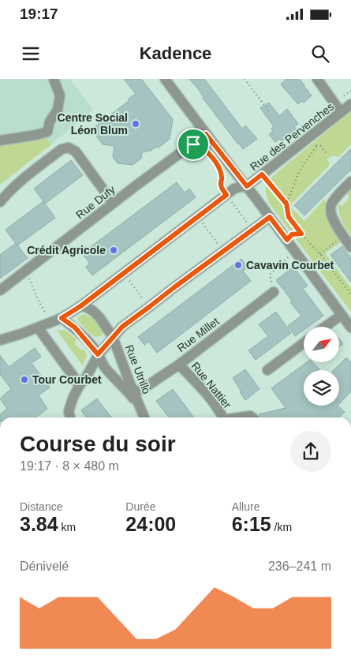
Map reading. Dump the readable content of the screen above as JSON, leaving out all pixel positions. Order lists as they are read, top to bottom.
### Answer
{
  "streets": {
    "street": [
      "Rue des Pervenches",
      "Rue Dufy",
      "Rue Millet",
      "Rue Utrillo",
      "Rue Nattier"
    ]
  },
  "crossings": [
    ["Rue des Pervenches", "Rue Utrillo"],
    ["Rue Millet", "Rue Utrillo"],
    ["Rue Millet", "Rue Nattier"]
  ],
  "places": [
    "Centre Social Léon Blum",
    "Crédit Agricole",
    "Cavavin Courbet",
    "Tour Courbet"
  ],
  "north": "top right",
  "page": {
    "status": "19:17",
    "header": "Kadence",
    "heading": ["Course du soir", "19:17 · 8 × 480 m"],
    "stats": [
      ["Distance", "3.84 km"],
      ["Durée", "24:00"],
      ["Allure", "6:15 /km"]
    ],
    "chart": ["Dénivelé", "236–241 m"]
  }
}
